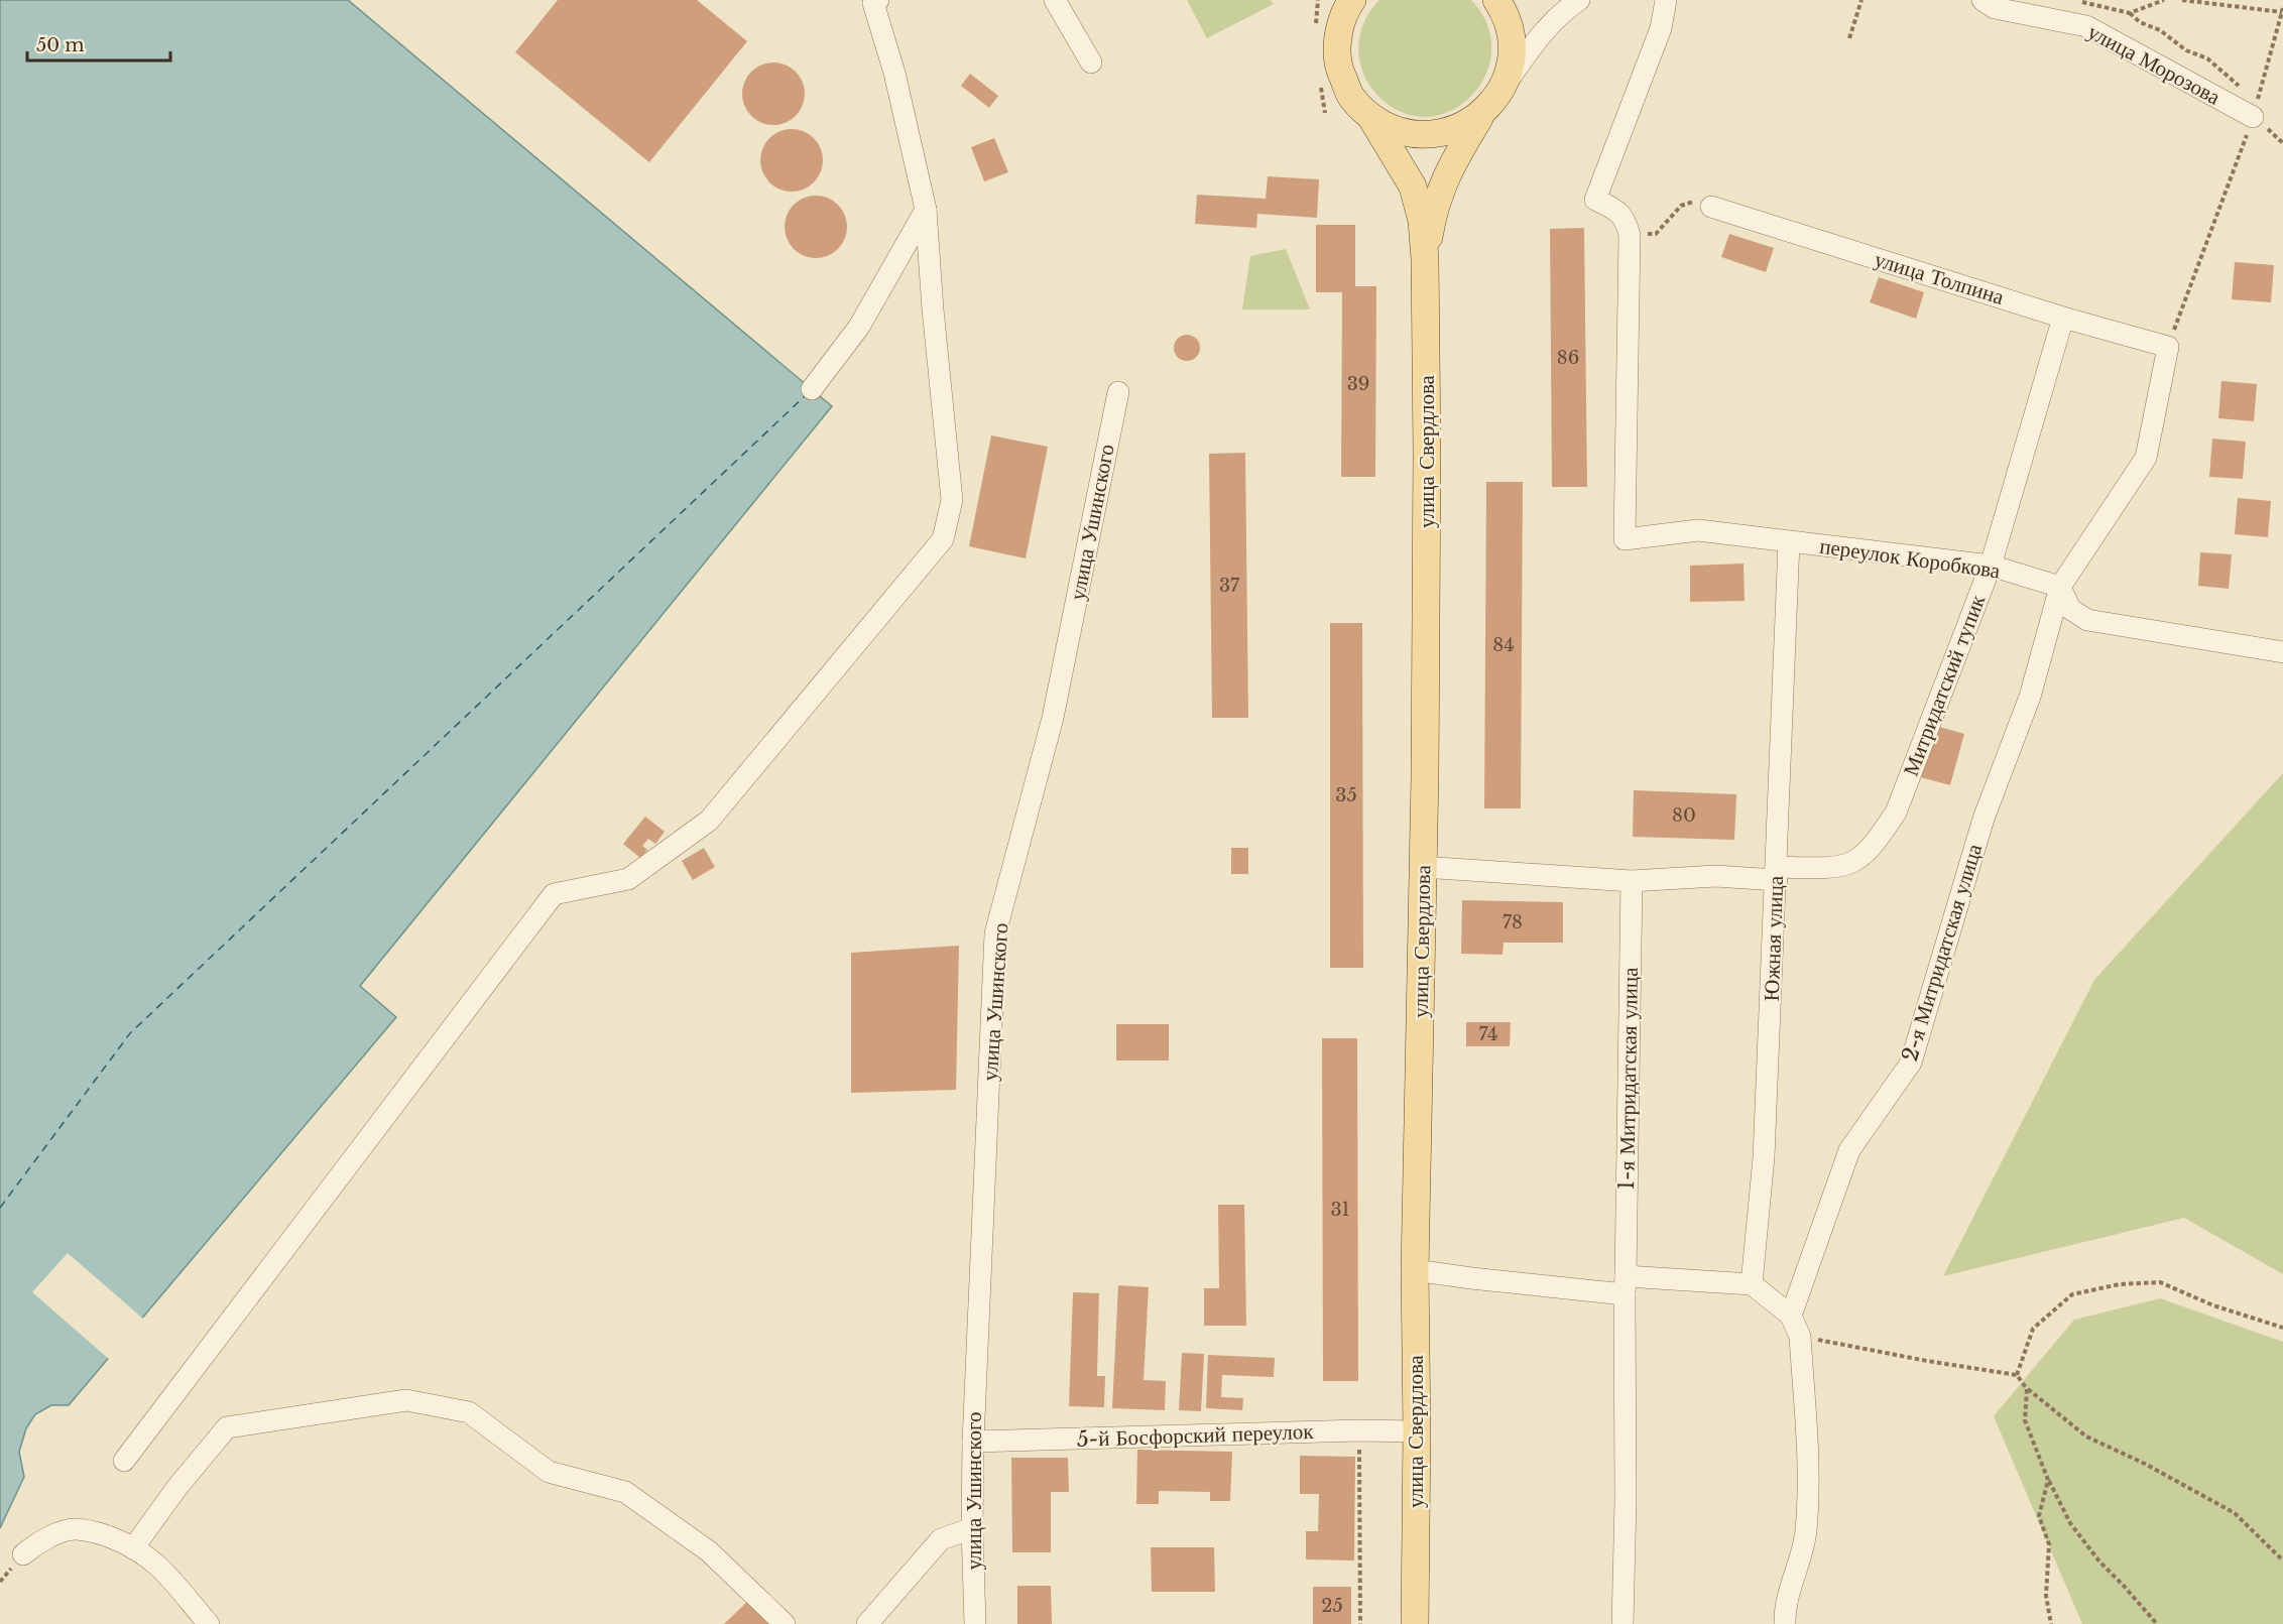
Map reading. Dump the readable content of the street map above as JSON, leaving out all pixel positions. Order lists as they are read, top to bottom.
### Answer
{
  "streets": {
    "main road": ["улица Свердлова"],
    "street": [
      "улица Морозова",
      "улица Толпина",
      "улица Ушинского",
      "переулок Коробкова",
      "Митридатский тупик",
      "Южная улица",
      "2-я Митридатская улица",
      "1-я Митридатская улица",
      "5-й Босфорский переулок"
    ]
  },
  "crossings": [
    ["улица Толпина", "Митридатский тупик"],
    ["улица Толпина", "2-я Митридатская улица"],
    ["улица Свердлова", "Митридатский тупик"],
    ["улица Свердлова", "5-й Босфорский переулок"],
    ["улица Ушинского", "5-й Босфорский переулок"],
    ["переулок Коробкова", "Митридатский тупик"],
    ["переулок Коробкова", "Южная улица"],
    ["переулок Коробкова", "2-я Митридатская улица"],
    ["Митридатский тупик", "Южная улица"],
    ["Митридатский тупик", "1-я Митридатская улица"]
  ],
  "house_numbers": [
    "86",
    "39",
    "37",
    "84",
    "35",
    "80",
    "78",
    "74",
    "31",
    "25"
  ],
  "scale_bar": "50 m"
}
